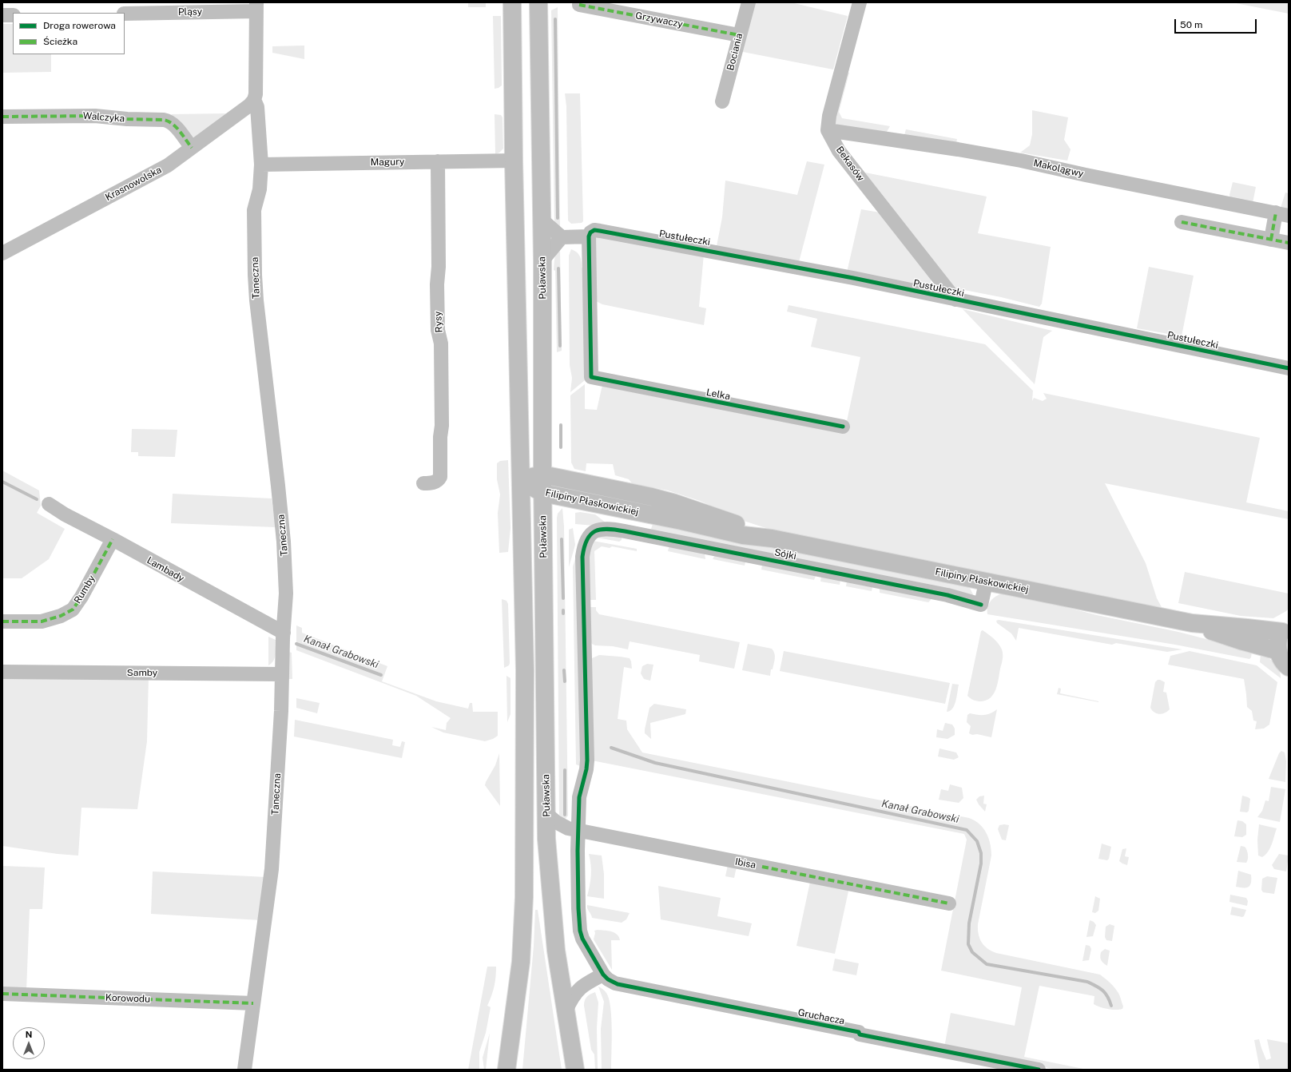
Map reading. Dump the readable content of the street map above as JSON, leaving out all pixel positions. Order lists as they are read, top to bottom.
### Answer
{
  "streets": {
    "main road": ["Puławska", "Filipiny Płaskowickiej"],
    "street": [
      "Pląsy",
      "Grzywaczy",
      "Bociania",
      "Walczyka",
      "Magury",
      "Bekasów",
      "Makolągwy",
      "Krasnowolska",
      "Pustułeczki",
      "Taneczna",
      "Rysy",
      "Lelka",
      "Sójki",
      "Lambady",
      "Rumby",
      "Samby",
      "Ibisa",
      "Korowodu",
      "Gruchacza"
    ]
  },
  "crossings": [
    ["Pląsy", "Taneczna"],
    ["Grzywaczy", "Bociania"],
    ["Walczyka", "Krasnowolska"],
    ["Magury", "Taneczna"],
    ["Magury", "Rysy"],
    ["Bekasów", "Makolągwy"],
    ["Bekasów", "Pustułeczki"],
    ["Krasnowolska", "Taneczna"],
    ["Pustułeczki", "Lelka"],
    ["Taneczna", "Lambady"],
    ["Taneczna", "Samby"],
    ["Taneczna", "Korowodu"],
    ["Puławska", "Filipiny Płaskowickiej"],
    ["Puławska", "Ibisa"],
    ["Filipiny Płaskowickiej", "Sójki"],
    ["Sójki", "Ibisa"],
    ["Lambady", "Rumby"]
  ],
  "water": ["Kanał Grabowski"],
  "legend": ["Droga rowerowa", "Ścieżka"],
  "scale_bar": "50 m",
  "north": "top"
}
